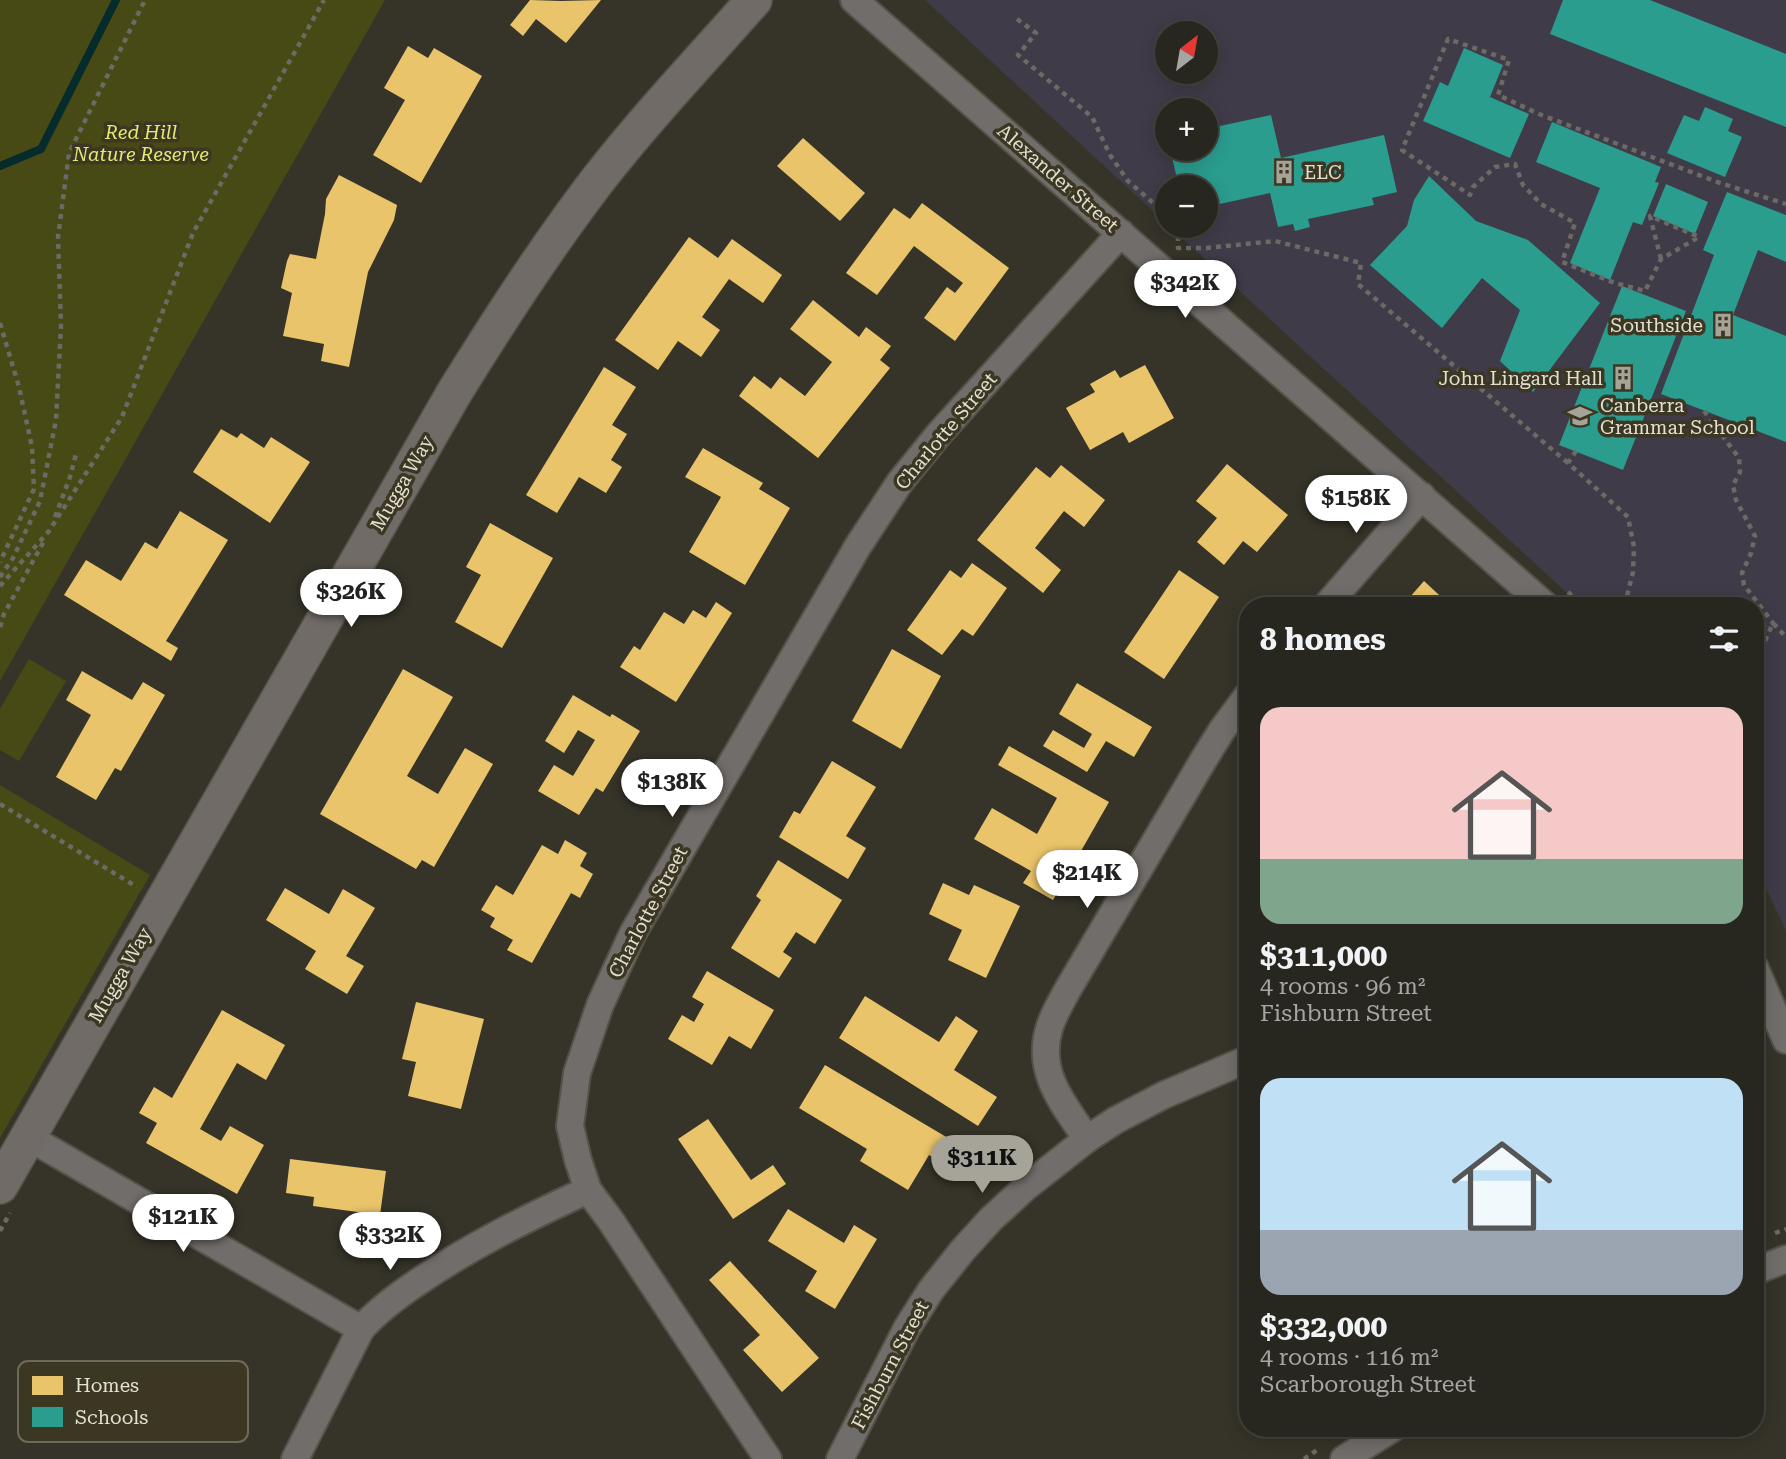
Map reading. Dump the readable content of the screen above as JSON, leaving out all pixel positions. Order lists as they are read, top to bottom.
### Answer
{
  "streets": {
    "main road": ["Mugga Way"],
    "street": ["Alexander Street", "Charlotte Street", "Fishburn Street"]
  },
  "crossings": [
    ["Alexander Street", "Charlotte Street"]
  ],
  "parks": ["Red Hill Nature Reserve"],
  "places": {
    "building": ["ELC", "Southside", "John Lingard Hall"],
    "school or university": ["Canberra Grammar School"]
  },
  "legend": ["Homes", "Schools"],
  "north": "top right",
  "page": {
    "map_buttons": ["+", "−"],
    "price": [
      "$342K",
      "$158K",
      "$326K",
      "$138K",
      "$214K",
      "$311K",
      "$121K",
      "$332K"
    ],
    "heading": "8 homes",
    "list": [
      {
        "name": "$311,000",
        "note": "4 rooms · 96 m² · Fishburn Street"
      },
      {
        "name": "$332,000",
        "note": "4 rooms · 116 m² · Scarborough Street"
      }
    ]
  }
}
